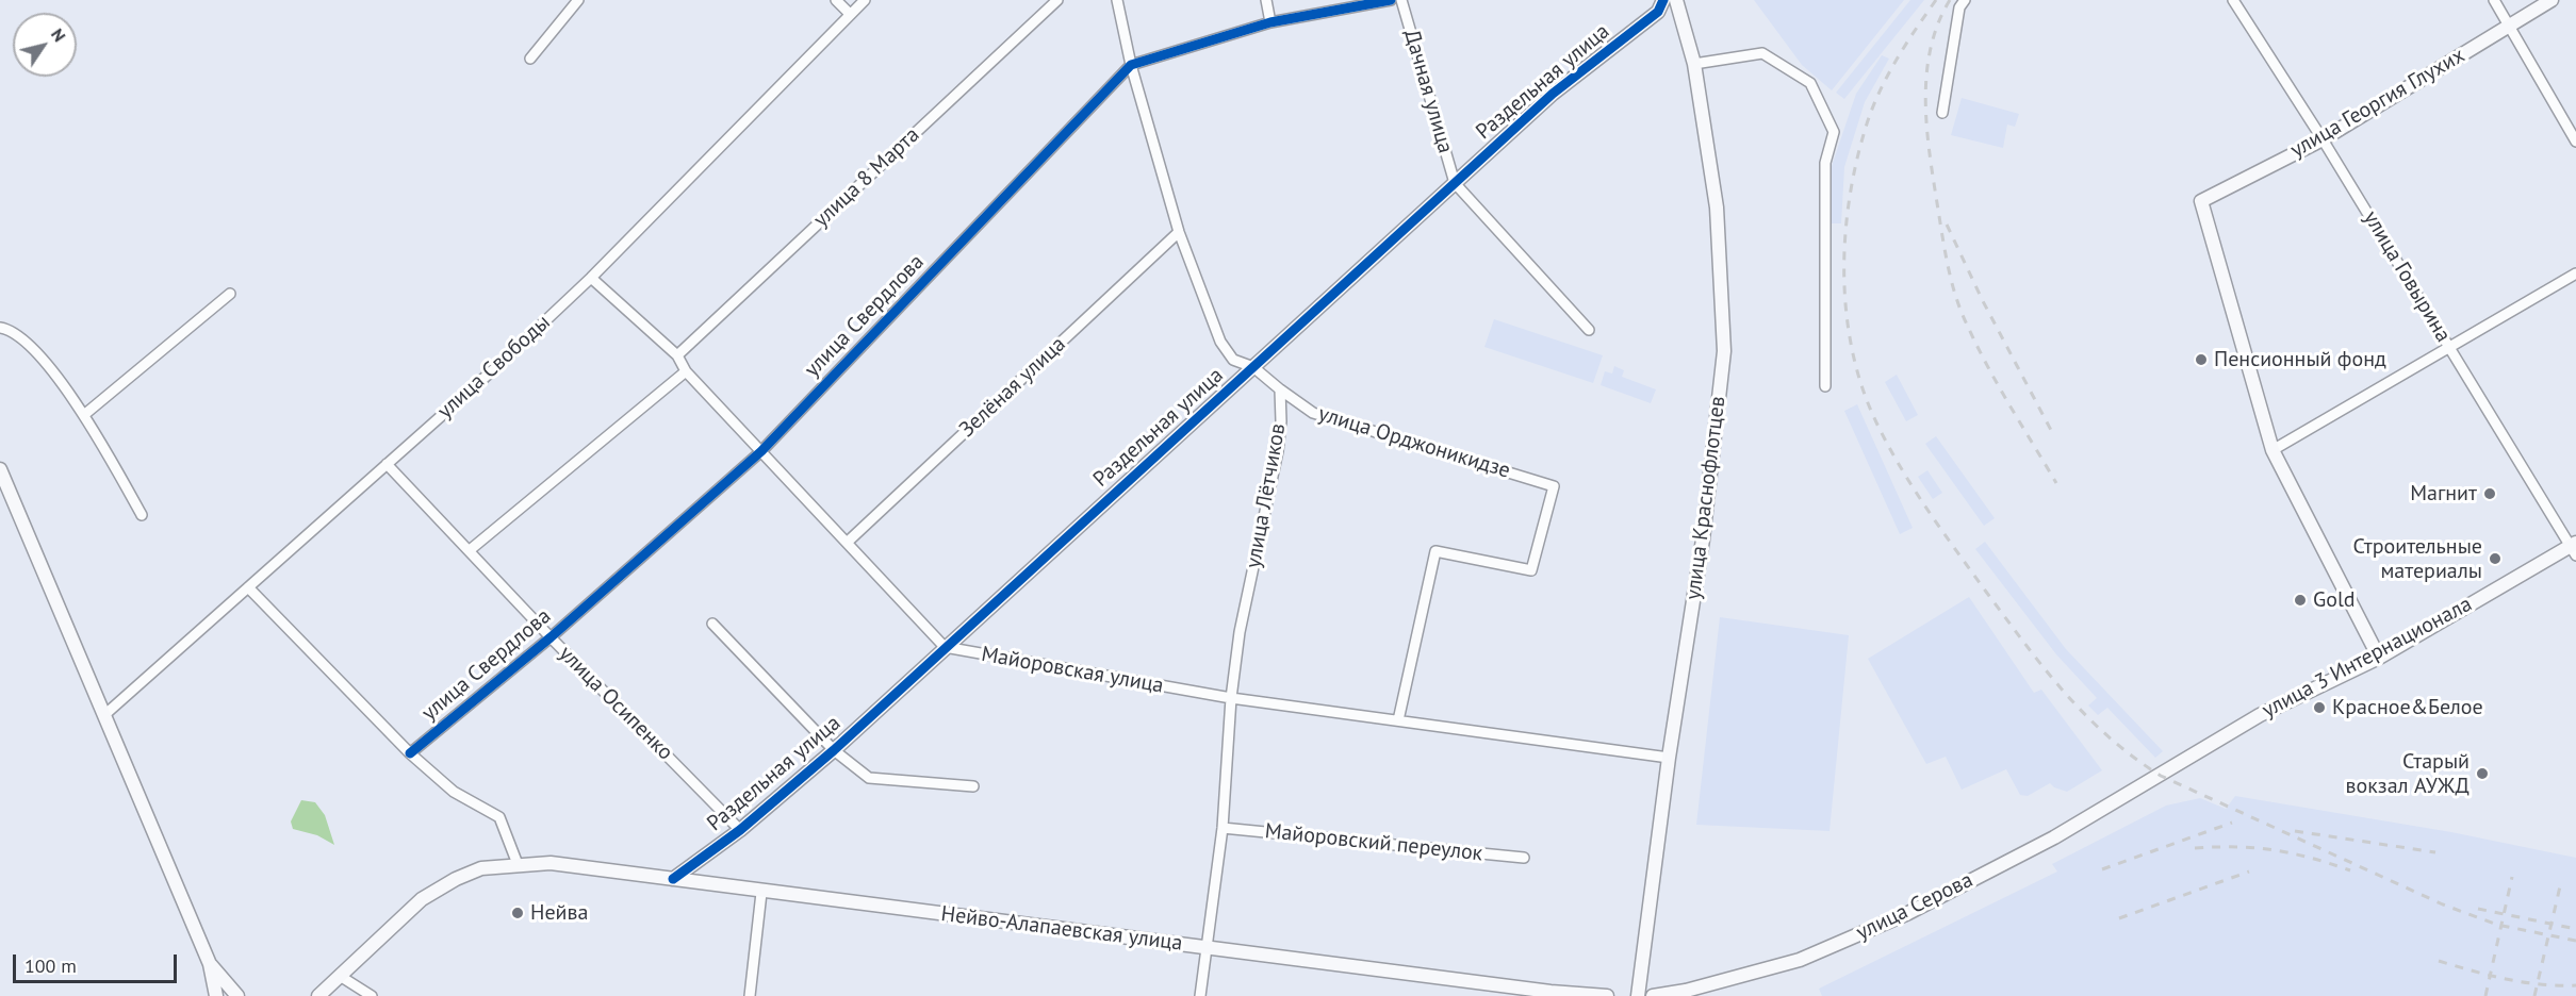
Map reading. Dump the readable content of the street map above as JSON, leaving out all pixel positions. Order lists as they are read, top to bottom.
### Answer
{
  "streets": {
    "street": [
      "Раздельная улица",
      "Дачная улица",
      "улица Георгия Глухих",
      "улица 8 Марта",
      "улица Говырина",
      "улица Свердлова",
      "улица Свободы",
      "Зелёная улица",
      "улица Орджоникидзе",
      "улица Лётчиков",
      "улица Краснофлотцев",
      "улица 3 Интернационала",
      "Майоровская улица",
      "улица Осипенко",
      "Майоровский переулок",
      "улица Серова",
      "Нейво-Алапаевская улица"
    ]
  },
  "crossings": [
    ["Раздельная улица", "Дачная улица"],
    ["Раздельная улица", "Майоровская улица"],
    ["Раздельная улица", "улица Осипенко"],
    ["Раздельная улица", "Нейво-Алапаевская улица"],
    ["улица Георгия Глухих", "улица Говырина"],
    ["улица Говырина", "улица 3 Интернационала"],
    ["улица Свердлова", "улица Осипенко"],
    ["улица Свободы", "улица Осипенко"],
    ["улица Орджоникидзе", "улица Лётчиков"],
    ["улица Орджоникидзе", "Майоровская улица"],
    ["улица Лётчиков", "Майоровская улица"],
    ["улица Лётчиков", "Майоровский переулок"],
    ["улица Лётчиков", "Нейво-Алапаевская улица"],
    ["улица Краснофлотцев", "Майоровская улица"],
    ["улица 3 Интернационала", "улица Серова"]
  ],
  "places": [
    "Пенсионный фонд",
    "Магнит",
    "Строительные материалы",
    "Gold",
    "Красное&Белое",
    "Старый вокзал АУЖД",
    "Нейва"
  ],
  "scale_bar": "100 m",
  "north": "top right"
}
